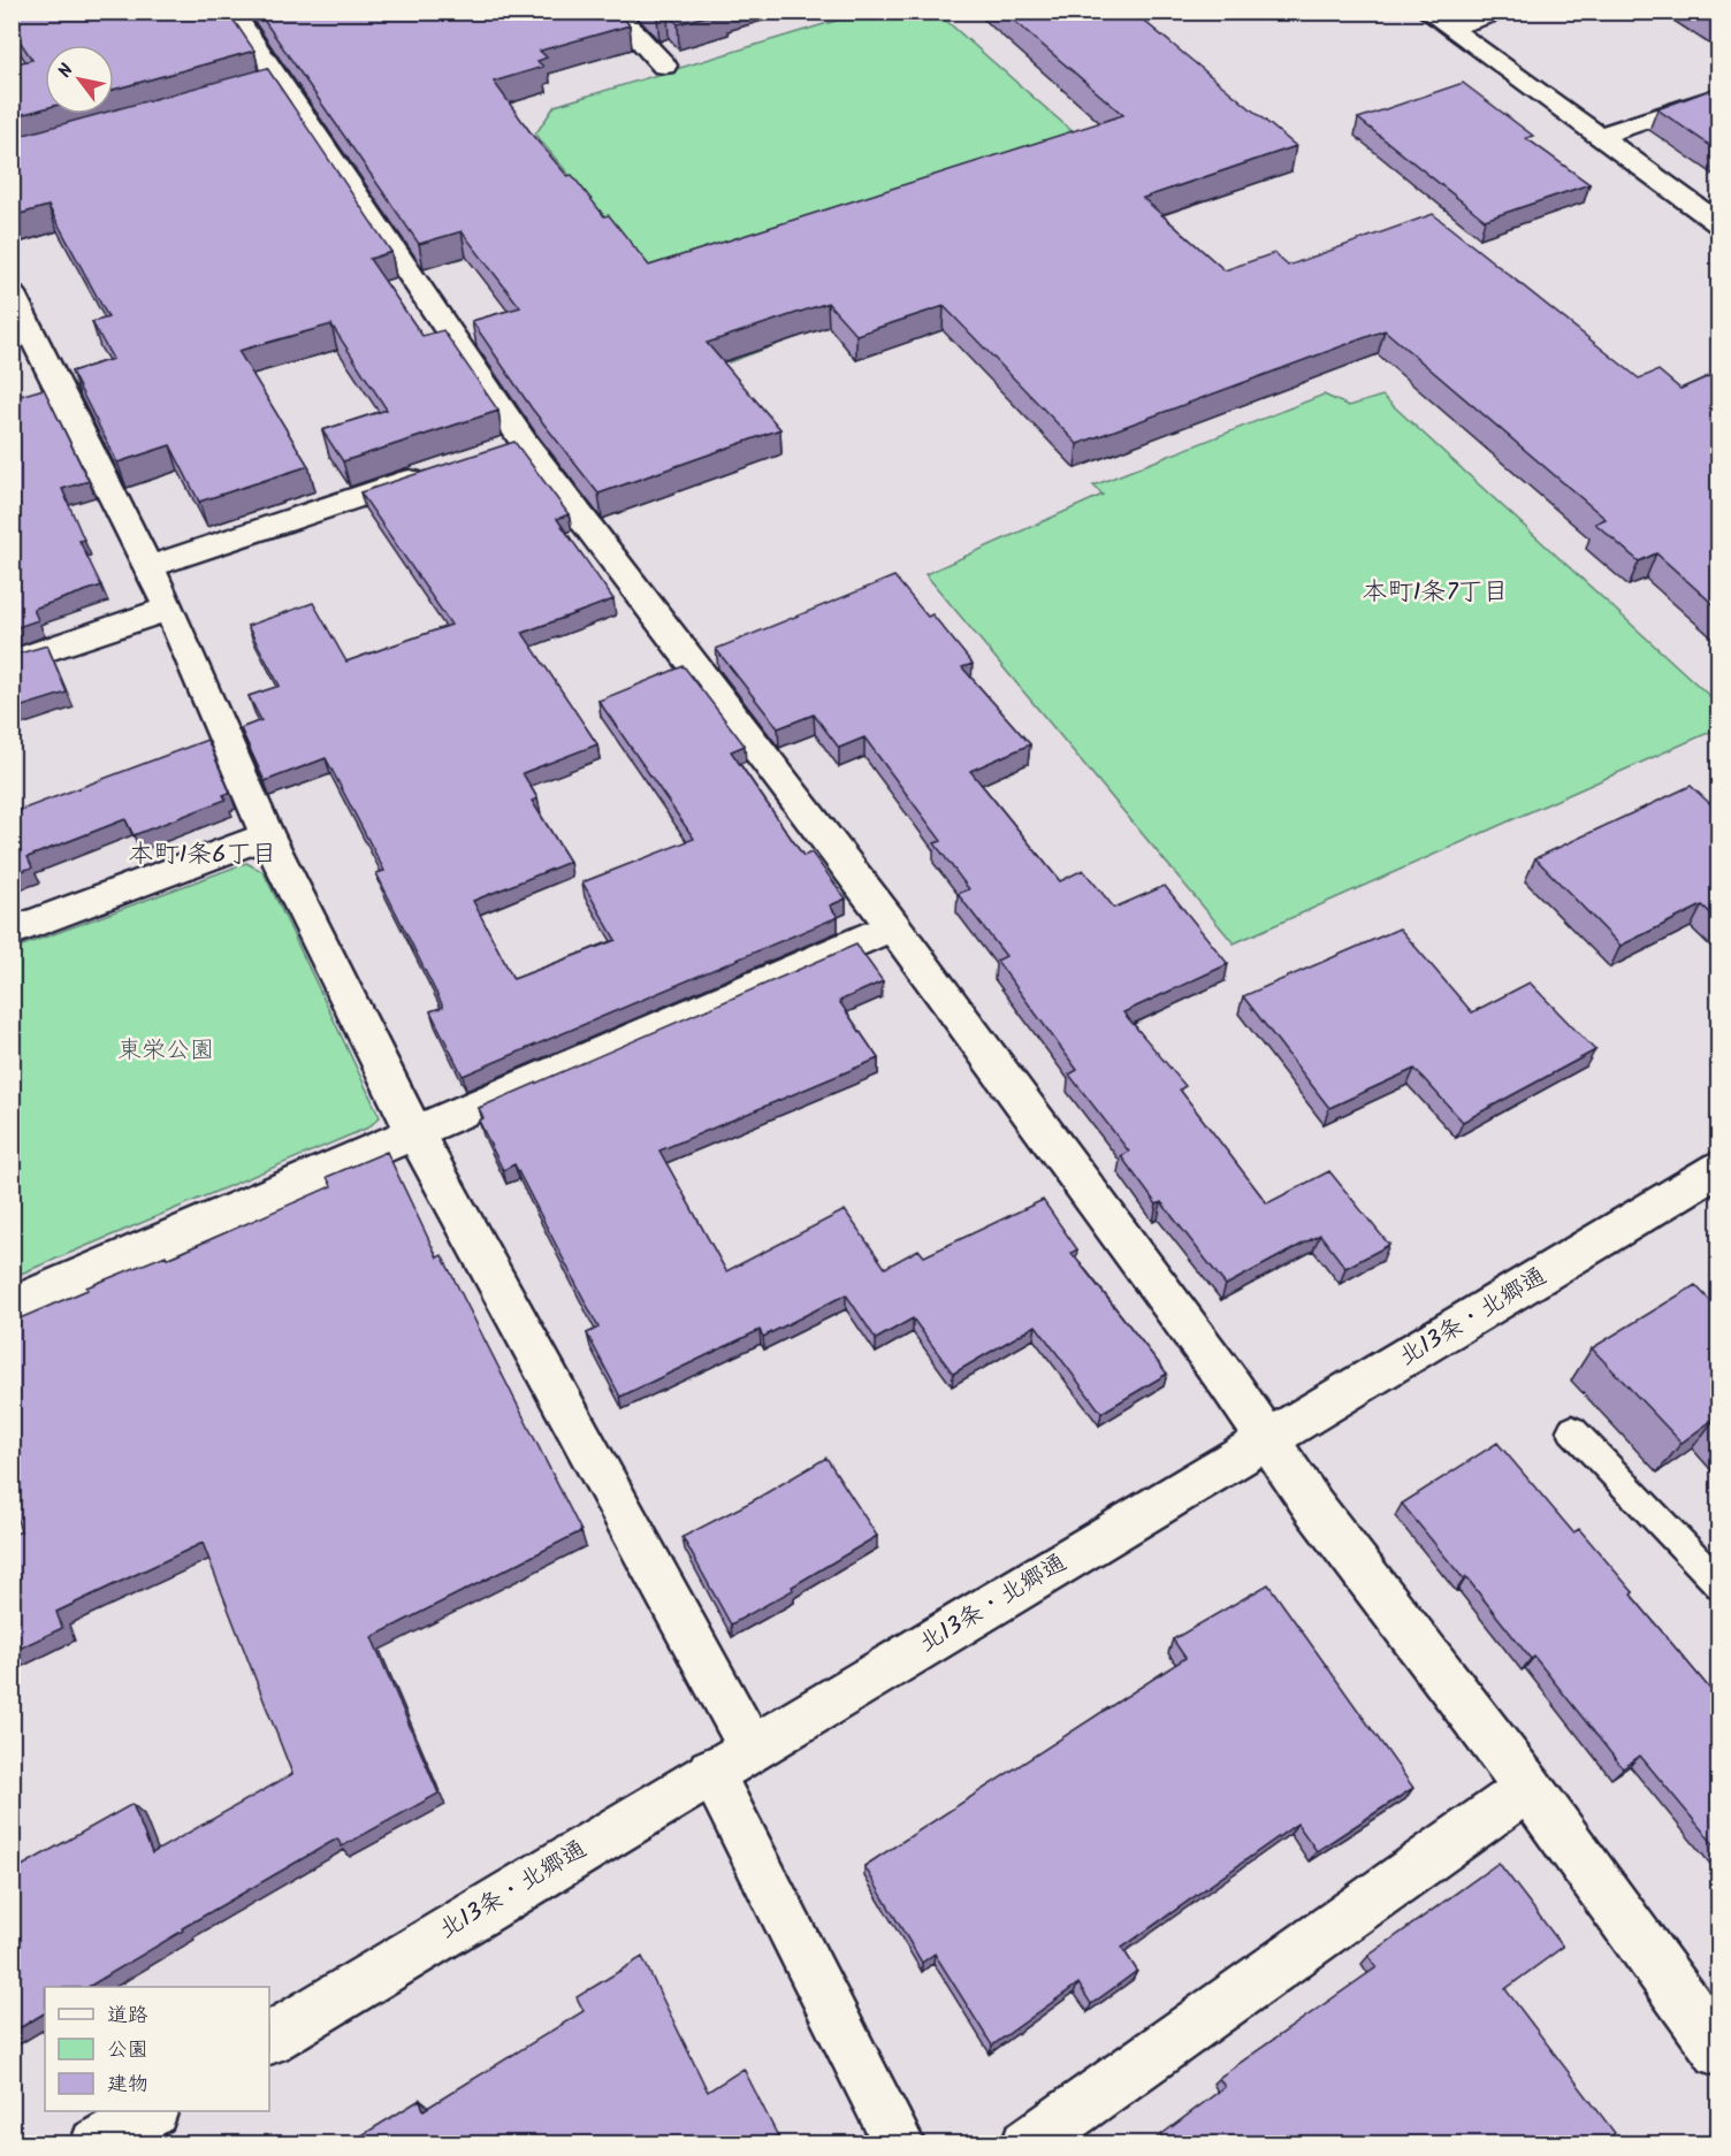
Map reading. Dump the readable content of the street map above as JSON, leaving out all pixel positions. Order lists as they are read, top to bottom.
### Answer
{
  "streets": {
    "street": ["北13条・北郷通"]
  },
  "districts": ["本町1条7丁目", "本町1条6丁目"],
  "parks": ["東栄公園"],
  "legend": ["道路", "公園", "建物"],
  "north": "top left"
}
